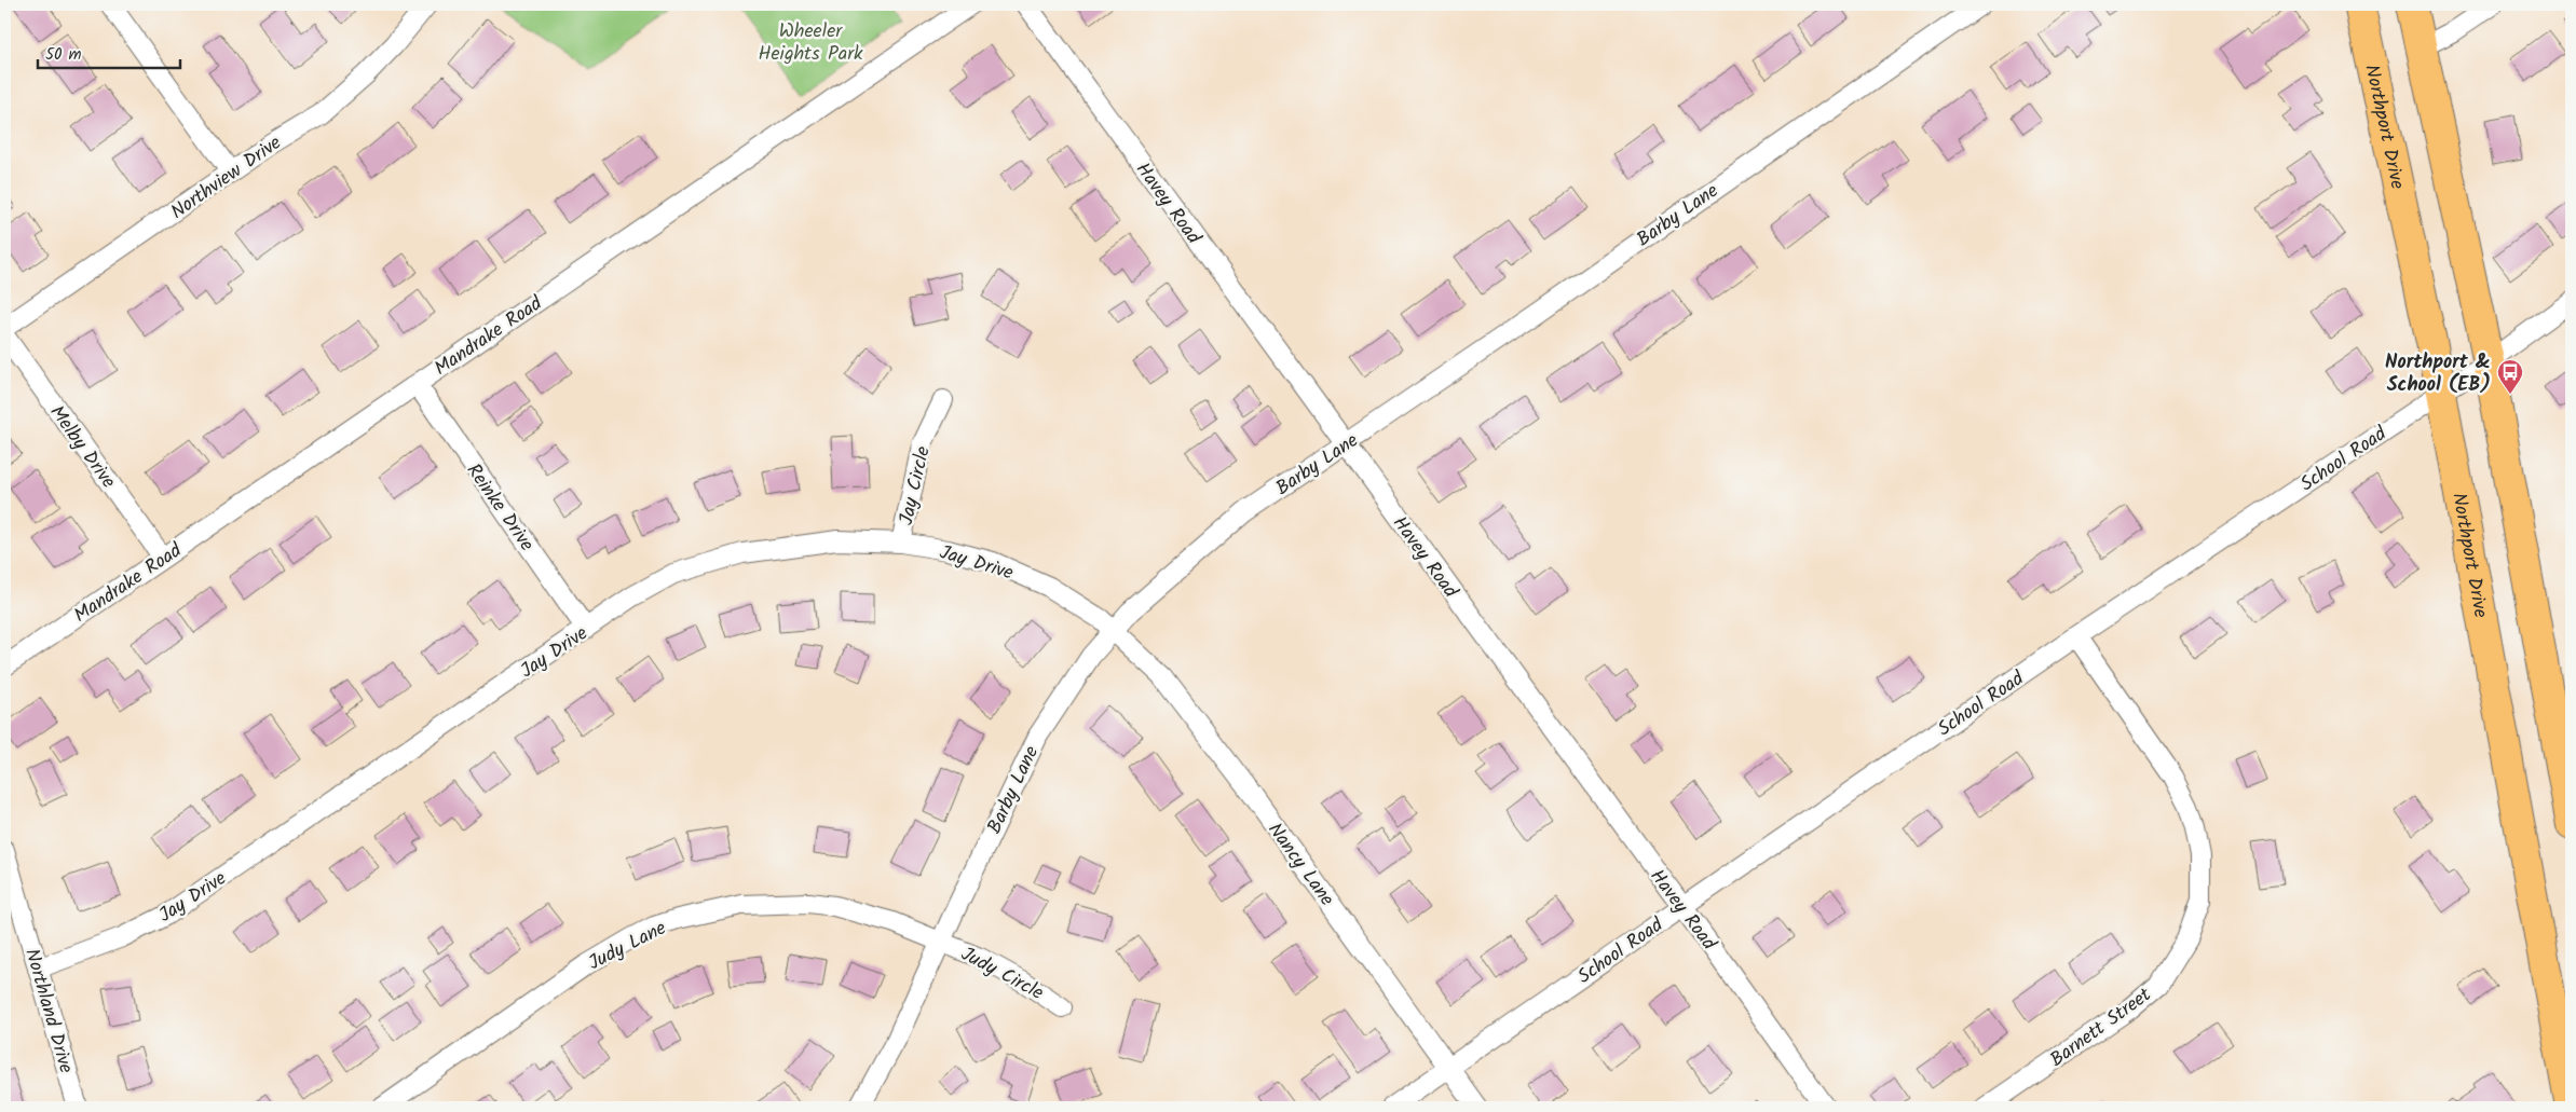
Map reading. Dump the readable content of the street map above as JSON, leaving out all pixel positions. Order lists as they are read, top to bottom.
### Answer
{
  "streets": {
    "main road": ["Northport Drive"],
    "street": [
      "Northview Drive",
      "Havey Road",
      "Barby Lane",
      "Mandrake Road",
      "Melby Drive",
      "School Road",
      "Jay Circle",
      "Reinke Drive",
      "Jay Drive",
      "Nancy Lane",
      "Judy Lane",
      "Judy Circle",
      "Northland Drive",
      "Barnett Street"
    ]
  },
  "crossings": [
    ["Northport Drive", "School Road"],
    ["Havey Road", "Barby Lane"],
    ["Havey Road", "School Road"],
    ["Barby Lane", "Jay Drive"],
    ["Barby Lane", "Nancy Lane"],
    ["Barby Lane", "Judy Lane"],
    ["Barby Lane", "Judy Circle"],
    ["Mandrake Road", "Melby Drive"],
    ["Mandrake Road", "Reinke Drive"],
    ["School Road", "Nancy Lane"],
    ["School Road", "Barnett Street"],
    ["Jay Circle", "Jay Drive"],
    ["Reinke Drive", "Jay Drive"],
    ["Jay Drive", "Nancy Lane"],
    ["Jay Drive", "Northland Drive"],
    ["Judy Lane", "Judy Circle"]
  ],
  "parks": ["Wheeler Heights Park"],
  "places": {
    "bus stop": ["Northport & School (EB)"]
  },
  "scale_bar": "50 m"
}
